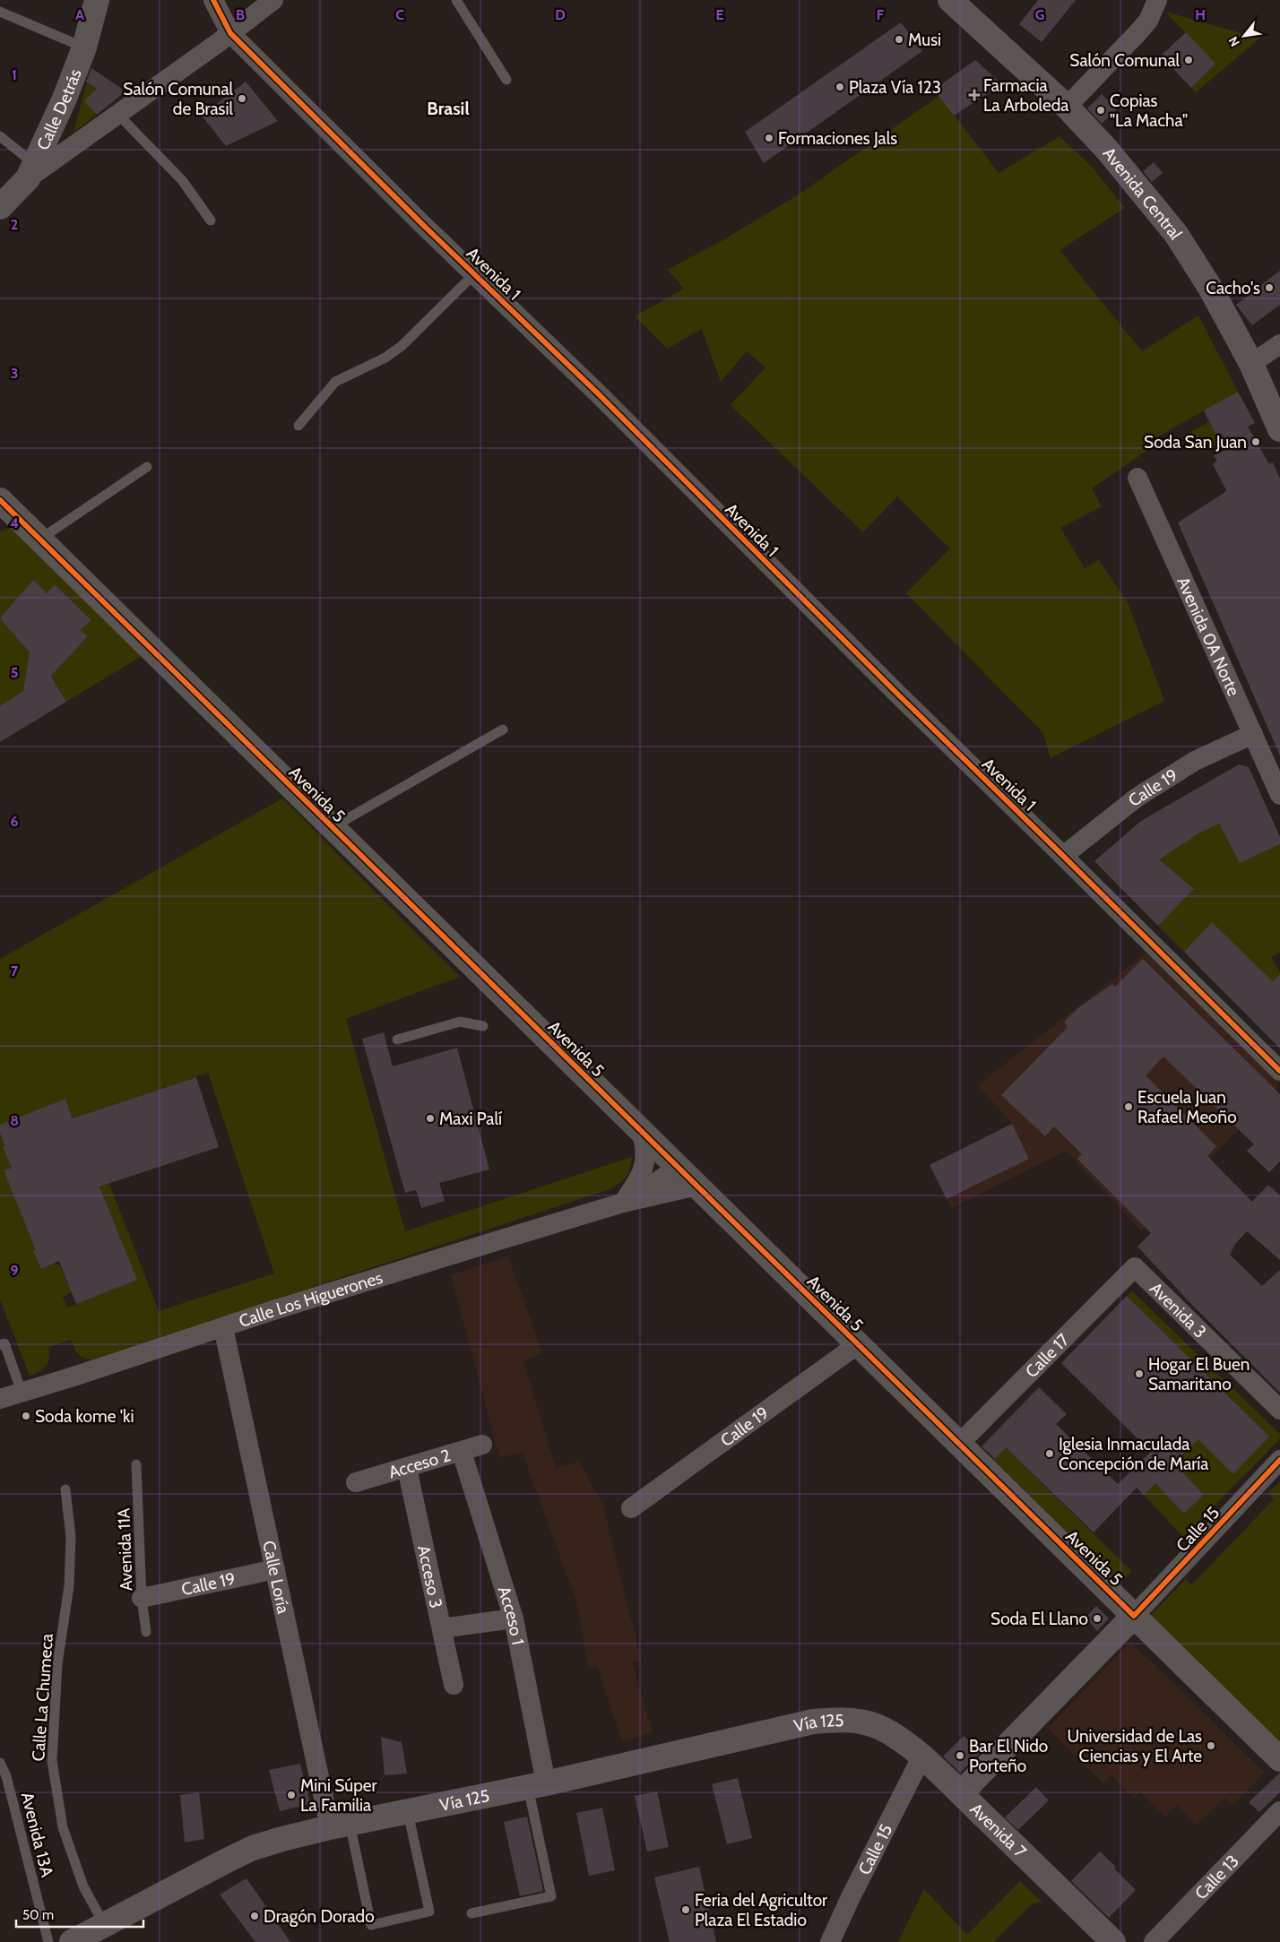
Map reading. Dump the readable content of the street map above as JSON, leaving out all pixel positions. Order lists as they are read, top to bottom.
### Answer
{
  "streets": {
    "main road": [
      "Avenida Central",
      "Avenida 5",
      "Calle 15",
      "Vía 125",
      "Avenida 7"
    ],
    "street": [
      "Calle Detrás",
      "Avenida 1",
      "Avenida 0A Norte",
      "Calle 19",
      "Calle Los Higuerones",
      "Avenida 3",
      "Calle 17",
      "Acceso 2",
      "Acceso 3",
      "Calle Loría",
      "Acceso 1",
      "Calle 13"
    ],
    "lane": ["Avenida 11A", "Calle La Chumeca", "Avenida 13A"]
  },
  "crossings": [
    ["Avenida 1", "Calle 19"],
    ["Avenida 0A Norte", "Calle 19"],
    ["Calle 19", "Avenida 5"],
    ["Calle 19", "Avenida 11A"],
    ["Calle 19", "Calle Loría"],
    ["Avenida 5", "Calle Los Higuerones"],
    ["Avenida 5", "Calle 17"],
    ["Avenida 5", "Calle 15"],
    ["Calle Los Higuerones", "Calle Loría"],
    ["Avenida 3", "Calle 17"],
    ["Acceso 2", "Acceso 3"],
    ["Acceso 2", "Acceso 1"],
    ["Calle 15", "Avenida 7"],
    ["Calle Loría", "Vía 125"],
    ["Acceso 1", "Vía 125"],
    ["Calle La Chumeca", "Vía 125"],
    ["Vía 125", "Avenida 7"]
  ],
  "districts": ["Brasil"],
  "places": {
    "other": [
      "Musi",
      "Salón Comunal",
      "Plaza Vía 123",
      "Salón Comunal de Brasil",
      "Copias \"La Macha\"",
      "Formaciones Jals",
      "Cacho's",
      "Soda San Juan",
      "Escuela Juan Rafael Meoño",
      "Maxi Palí",
      "Hogar El Buen Samaritano",
      "Soda kome 'ki",
      "Iglesia Inmaculada Concepción de María",
      "Soda El Llano",
      "Universidad de Las Ciencias y El Arte",
      "Bar El Nido Porteño",
      "Mini Súper La Familia",
      "Feria del Agricultor Plaza El Estadio",
      "Dragón Dorado"
    ],
    "health": ["Farmacia La Arboleda"]
  },
  "scale_bar": "50 m",
  "north": "bottom left",
  "grid": {
    "columns": [
      "A",
      "B",
      "C",
      "D",
      "E",
      "F",
      "G",
      "H"
    ],
    "rows": [
      "1",
      "2",
      "3",
      "4",
      "5",
      "6",
      "7",
      "8",
      "9"
    ]
  }
}
